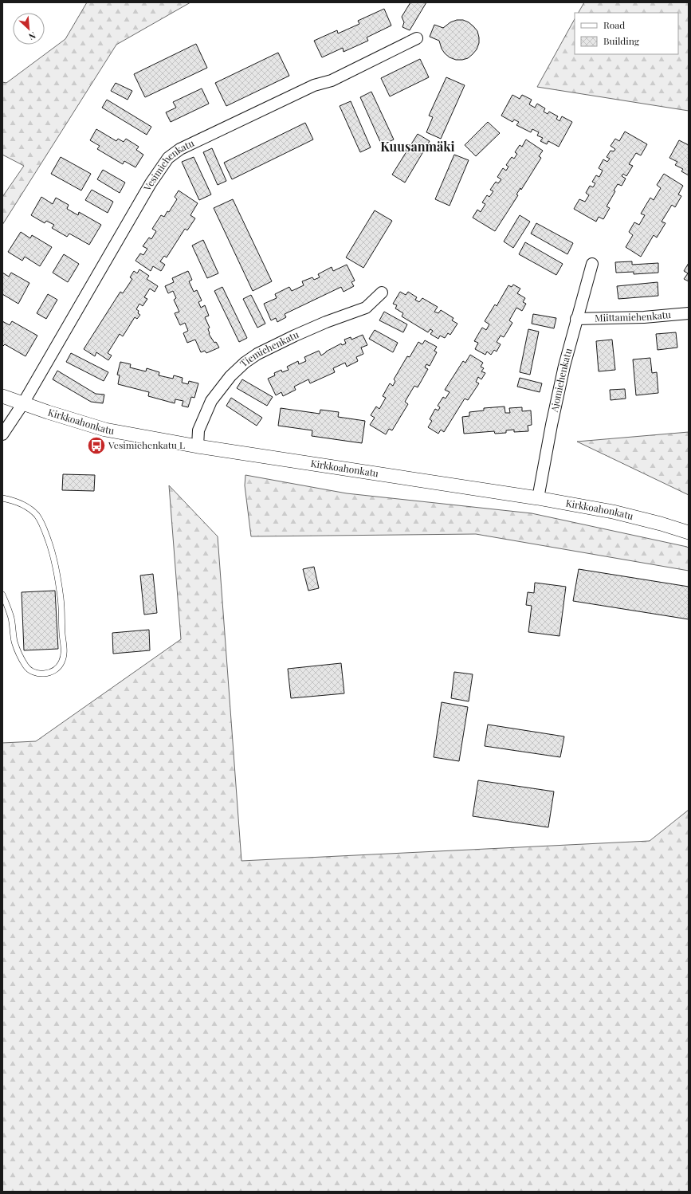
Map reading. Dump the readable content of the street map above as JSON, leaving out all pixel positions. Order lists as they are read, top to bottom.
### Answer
{
  "streets": {
    "street": [
      "Vesimiehenkatu",
      "Miittamiehenkatu",
      "Tiemiehenkatu",
      "Ajomiehenkatu",
      "Kirkkoahonkatu"
    ]
  },
  "crossings": [
    ["Vesimiehenkatu", "Kirkkoahonkatu"],
    ["Miittamiehenkatu", "Ajomiehenkatu"],
    ["Tiemiehenkatu", "Kirkkoahonkatu"],
    ["Ajomiehenkatu", "Kirkkoahonkatu"]
  ],
  "districts": ["Kuusanmäki"],
  "places": {
    "bus stop": ["Vesimiehenkatu L"]
  },
  "legend": ["Road", "Building"],
  "north": "bottom right"
}
